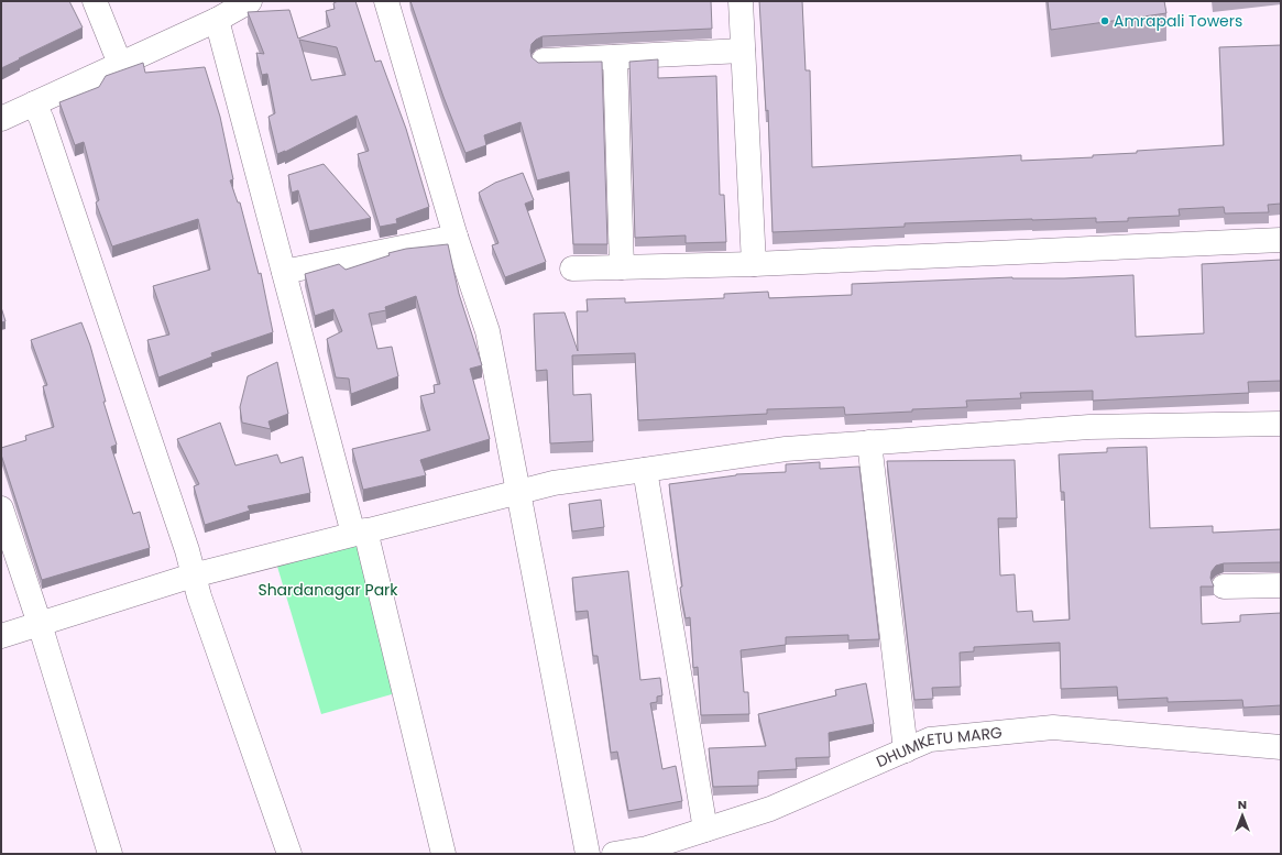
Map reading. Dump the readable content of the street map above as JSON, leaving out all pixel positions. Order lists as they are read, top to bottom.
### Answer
{
  "streets": {
    "street": ["DHUMKETU MARG"]
  },
  "parks": ["Shardanagar Park"],
  "places": ["Amrapali Towers"],
  "north": "top"
}
